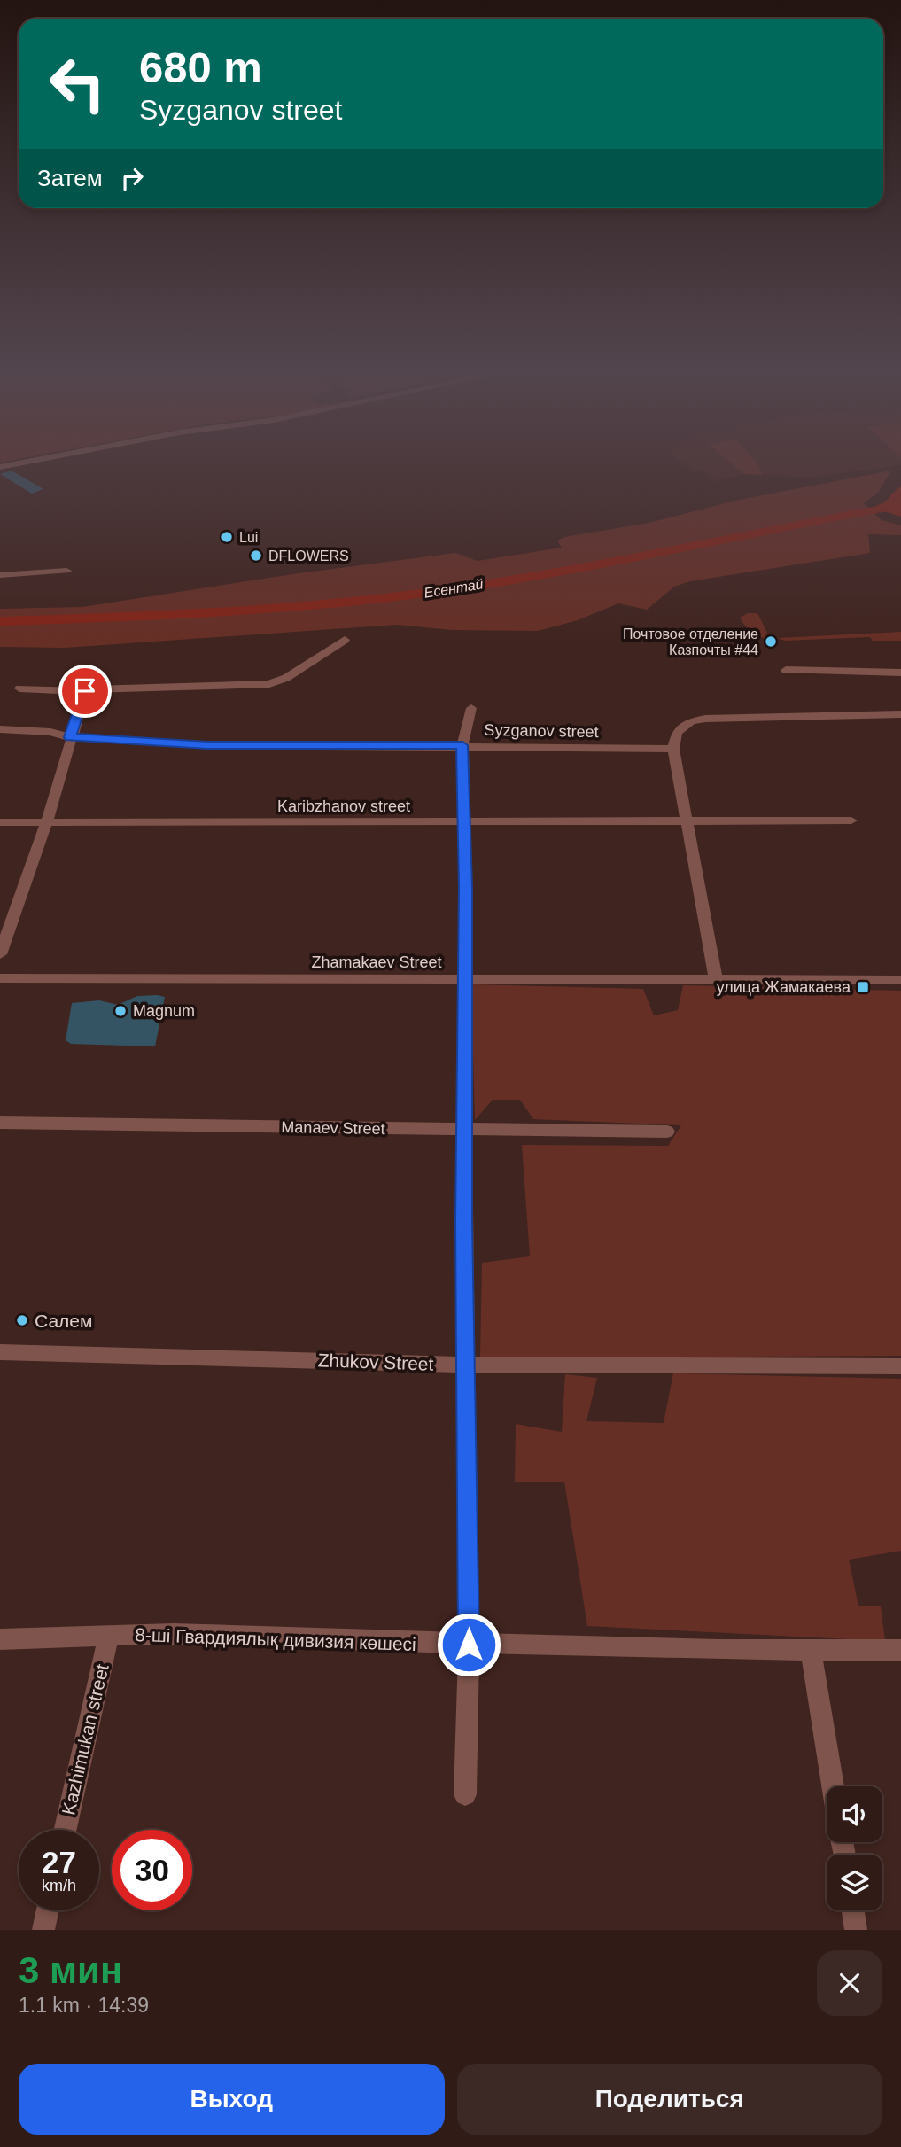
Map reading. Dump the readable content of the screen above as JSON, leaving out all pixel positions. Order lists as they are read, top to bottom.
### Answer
{
  "streets": {
    "street": [
      "Syzganov street",
      "Karibzhanov street",
      "Zhamakaev Street",
      "Manaev Street",
      "Zhukov Street",
      "8-ші Гвардиялық дивизия көшесі",
      "Kazhimukan street"
    ]
  },
  "crossings": [
    ["8-ші Гвардиялық дивизия көшесі", "Kazhimukan street"]
  ],
  "water": ["Есентай"],
  "places": {
    "other": [
      "Lui",
      "DFLOWERS",
      "Почтовое отделение Казпочты #44",
      "Magnum",
      "Салем"
    ],
    "transit": ["улица Жамакаева"]
  },
  "page": {
    "turn": ["680 m", "Syzganov street"],
    "then": "Затем",
    "speed": "27 km/h",
    "limit": "30",
    "heading": ["3 мин", "1.1 km · 14:39"],
    "buttons": ["Выход", "Поделиться"]
  }
}
